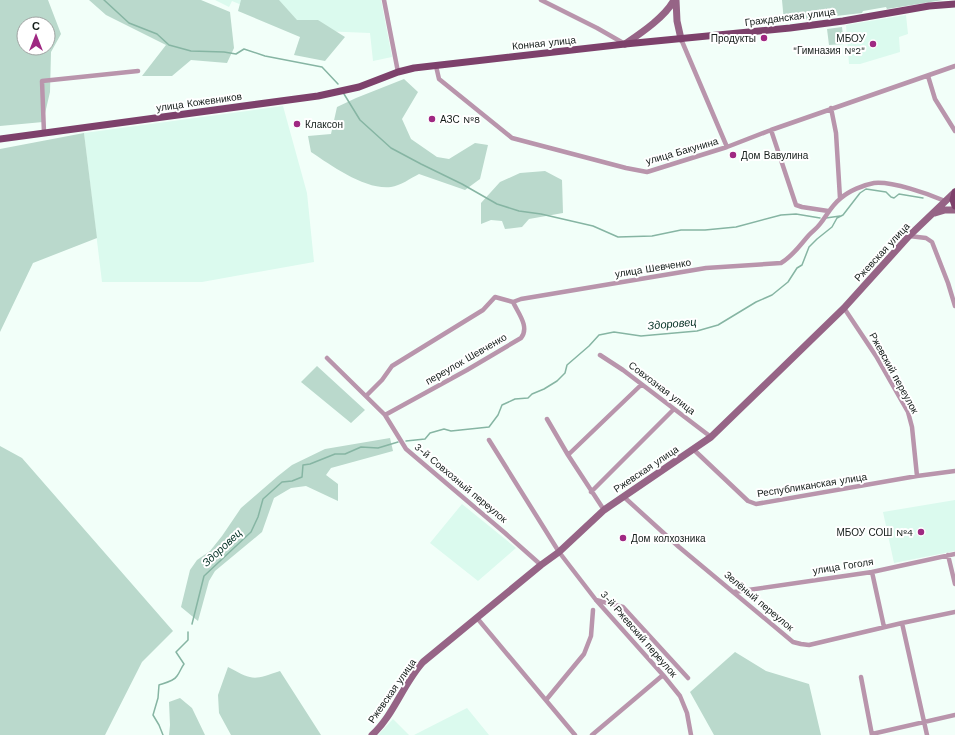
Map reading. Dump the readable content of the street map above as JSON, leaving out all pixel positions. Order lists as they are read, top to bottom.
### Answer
{
  "streets": {
    "main road": [
      "Гражданская улица",
      "Конная улица",
      "улица Кожевников",
      "Ржевская улица"
    ],
    "street": [
      "улица Бакунина",
      "улица Шевченко",
      "переулок Шевченко",
      "Ржевский переулок",
      "Совхозная улица",
      "3-й Совхозный переулок",
      "Республиканская улица",
      "улица Гоголя",
      "Зелёный переулок",
      "3-й Ржевский переулок"
    ]
  },
  "crossings": [
    ["Гражданская улица", "Конная улица"],
    ["Конная улица", "улица Кожевников"],
    ["Конная улица", "улица Бакунина"],
    ["Ржевская улица", "улица Шевченко"],
    ["Ржевская улица", "Ржевский переулок"],
    ["Ржевская улица", "Совхозная улица"],
    ["Ржевская улица", "3-й Совхозный переулок"],
    ["Ржевская улица", "Республиканская улица"],
    ["Ржевская улица", "Зелёный переулок"],
    ["Ржевская улица", "3-й Ржевский переулок"],
    ["улица Шевченко", "переулок Шевченко"],
    ["улица Шевченко", "3-й Совхозный переулок"],
    ["переулок Шевченко", "3-й Совхозный переулок"],
    ["Ржевский переулок", "Республиканская улица"],
    ["улица Гоголя", "Зелёный переулок"]
  ],
  "water": ["Здоровец"],
  "places": [
    "Продукты",
    "МБОУ \"Гимназия №2\"",
    "АЗС №8",
    "Клаксон",
    "Дом Вавулина",
    "МБОУ СОШ №4",
    "Дом колхозника"
  ],
  "north": "top"
}
